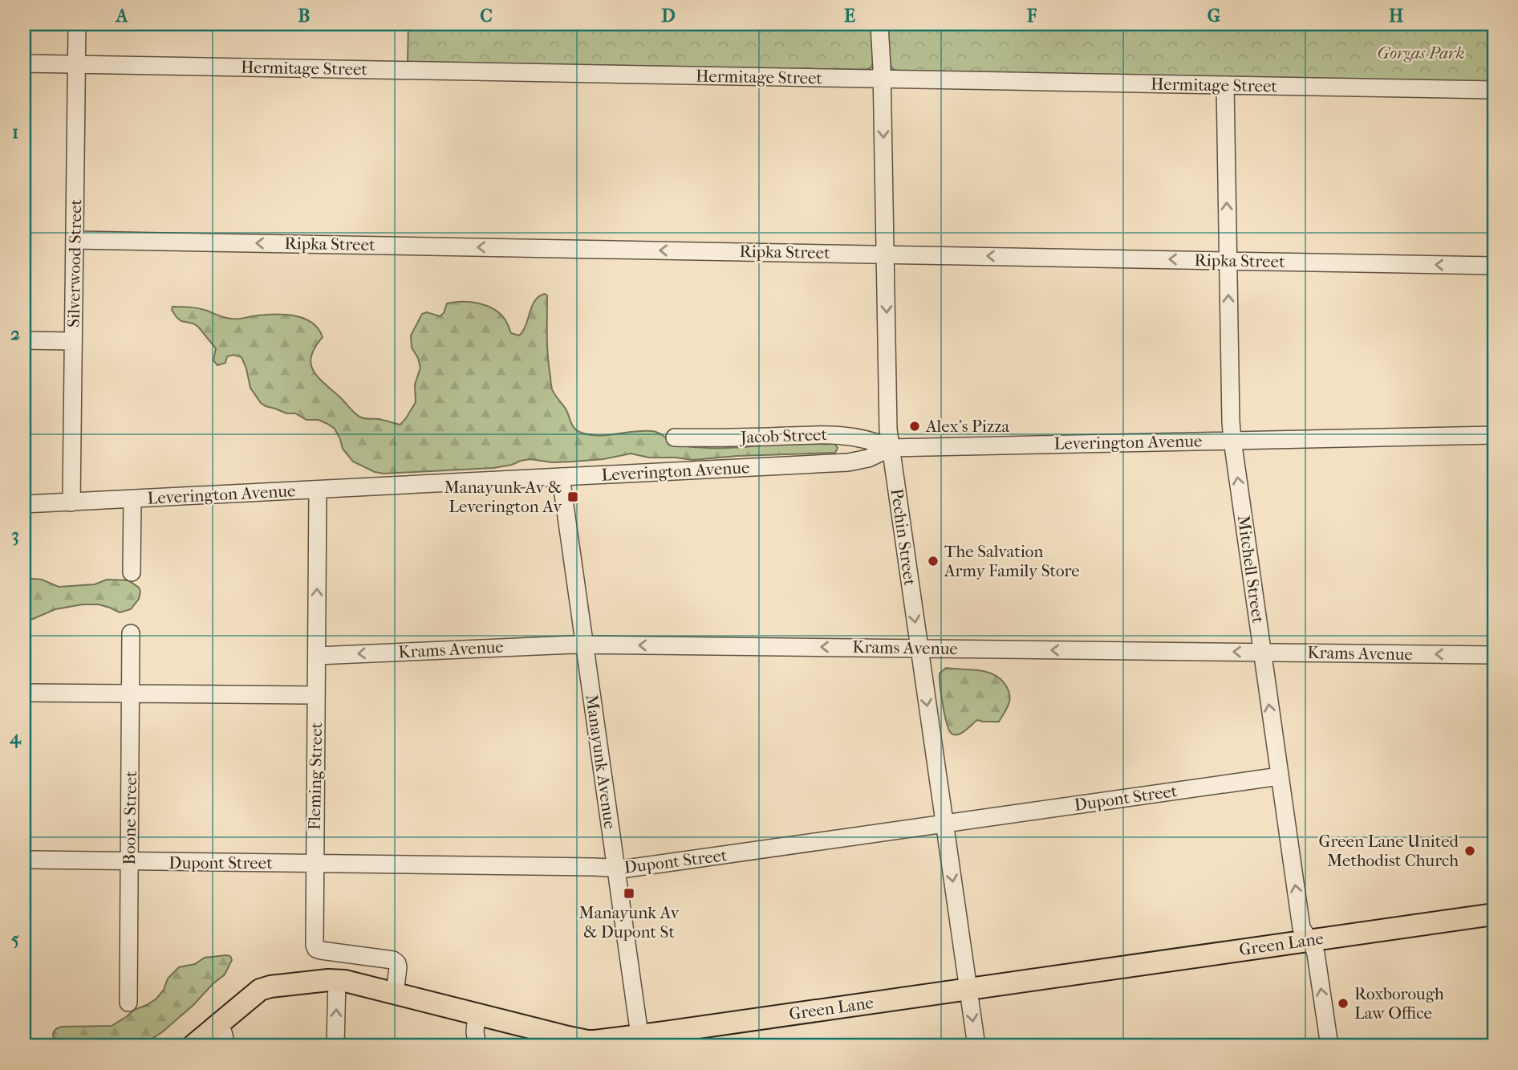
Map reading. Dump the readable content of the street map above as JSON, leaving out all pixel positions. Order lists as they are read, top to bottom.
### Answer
{
  "streets": {
    "main road": ["Green Lane"],
    "street": [
      "Hermitage Street",
      "Ripka Street",
      "Silverwood Street",
      "Jacob Street",
      "Leverington Avenue",
      "Pechin Street",
      "Mitchell Street",
      "Krams Avenue",
      "Manayunk Avenue",
      "Fleming Street",
      "Dupont Street",
      "Boone Street"
    ]
  },
  "crossings": [
    ["Hermitage Street", "Silverwood Street"],
    ["Hermitage Street", "Pechin Street"],
    ["Hermitage Street", "Mitchell Street"],
    ["Ripka Street", "Silverwood Street"],
    ["Ripka Street", "Pechin Street"],
    ["Ripka Street", "Mitchell Street"],
    ["Silverwood Street", "Leverington Avenue"],
    ["Jacob Street", "Leverington Avenue"],
    ["Jacob Street", "Pechin Street"],
    ["Leverington Avenue", "Pechin Street"],
    ["Leverington Avenue", "Mitchell Street"],
    ["Leverington Avenue", "Manayunk Avenue"],
    ["Leverington Avenue", "Fleming Street"],
    ["Pechin Street", "Krams Avenue"],
    ["Pechin Street", "Dupont Street"],
    ["Pechin Street", "Green Lane"],
    ["Mitchell Street", "Krams Avenue"],
    ["Mitchell Street", "Dupont Street"],
    ["Mitchell Street", "Green Lane"],
    ["Krams Avenue", "Manayunk Avenue"],
    ["Krams Avenue", "Fleming Street"],
    ["Manayunk Avenue", "Dupont Street"],
    ["Manayunk Avenue", "Green Lane"],
    ["Fleming Street", "Dupont Street"],
    ["Fleming Street", "Green Lane"],
    ["Dupont Street", "Boone Street"]
  ],
  "one_way": [
    "Ripka Street",
    "Pechin Street",
    "Mitchell Street",
    "Krams Avenue"
  ],
  "parks": ["Gorgas Park"],
  "places": {
    "other": [
      "Alex's Pizza",
      "The Salvation Army Family Store",
      "Green Lane United Methodist Church",
      "Roxborough Law Office"
    ],
    "transit": ["Manayunk Av & Leverington Av", "Manayunk Av & Dupont St"]
  },
  "grid": {
    "columns": [
      "A",
      "B",
      "C",
      "D",
      "E",
      "F",
      "G",
      "H"
    ],
    "rows": [
      "1",
      "2",
      "3",
      "4",
      "5"
    ]
  }
}
